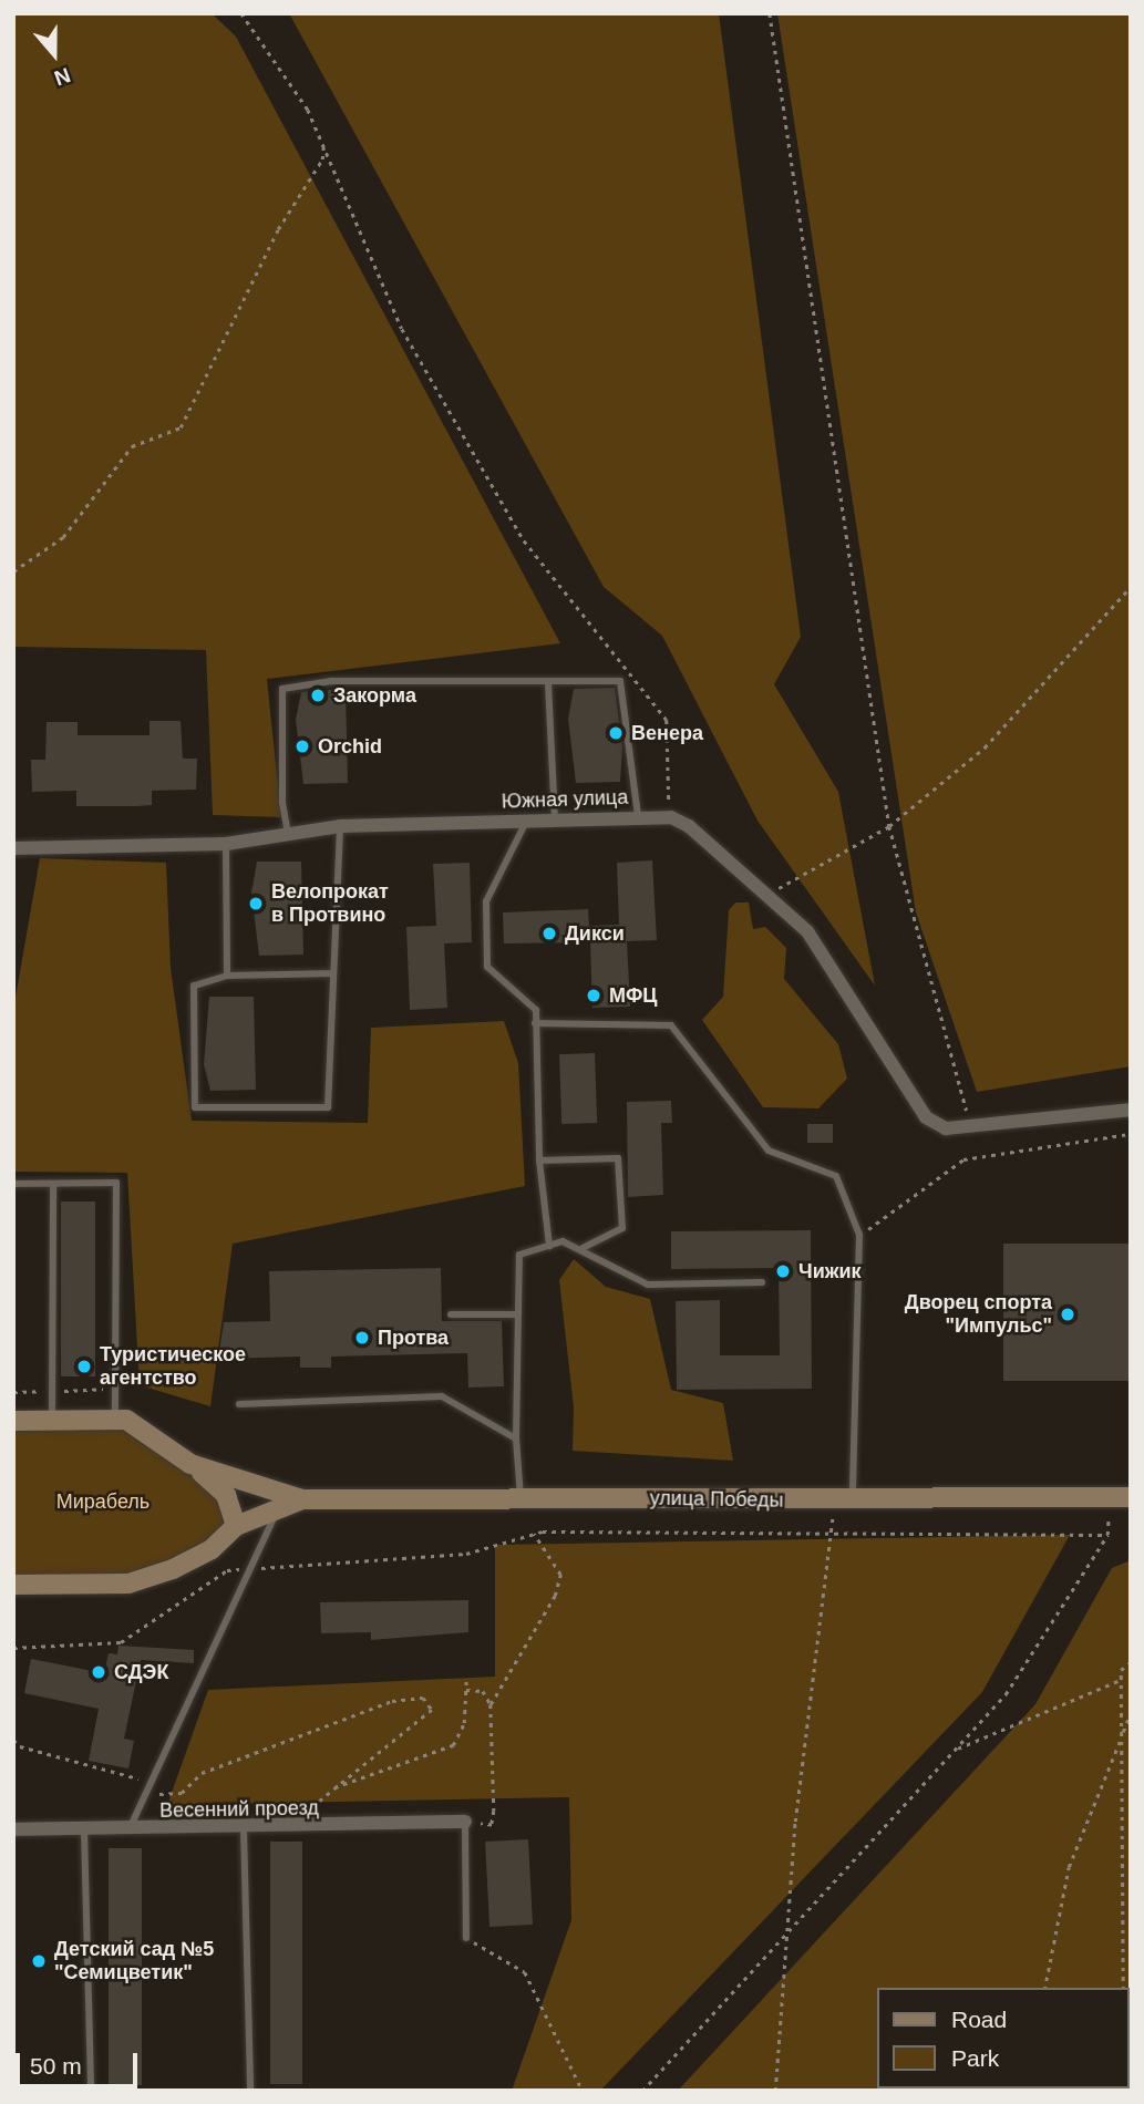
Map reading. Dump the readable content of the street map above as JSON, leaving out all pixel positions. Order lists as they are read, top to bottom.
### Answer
{
  "streets": {
    "street": ["Южная улица", "улица Победы", "Весенний проезд"]
  },
  "parks": ["Мирабель"],
  "places": [
    "Закорма",
    "Венера",
    "Orchid",
    "Велопрокат в Протвино",
    "Дикси",
    "МФЦ",
    "Чижик",
    "Дворец спорта \"Импульс\"",
    "Протва",
    "Туристическое агентство",
    "СДЭК",
    "Детский сад №5 \"Семицветик\""
  ],
  "legend": ["Road", "Park"],
  "scale_bar": "50 m",
  "north": "bottom"
}
